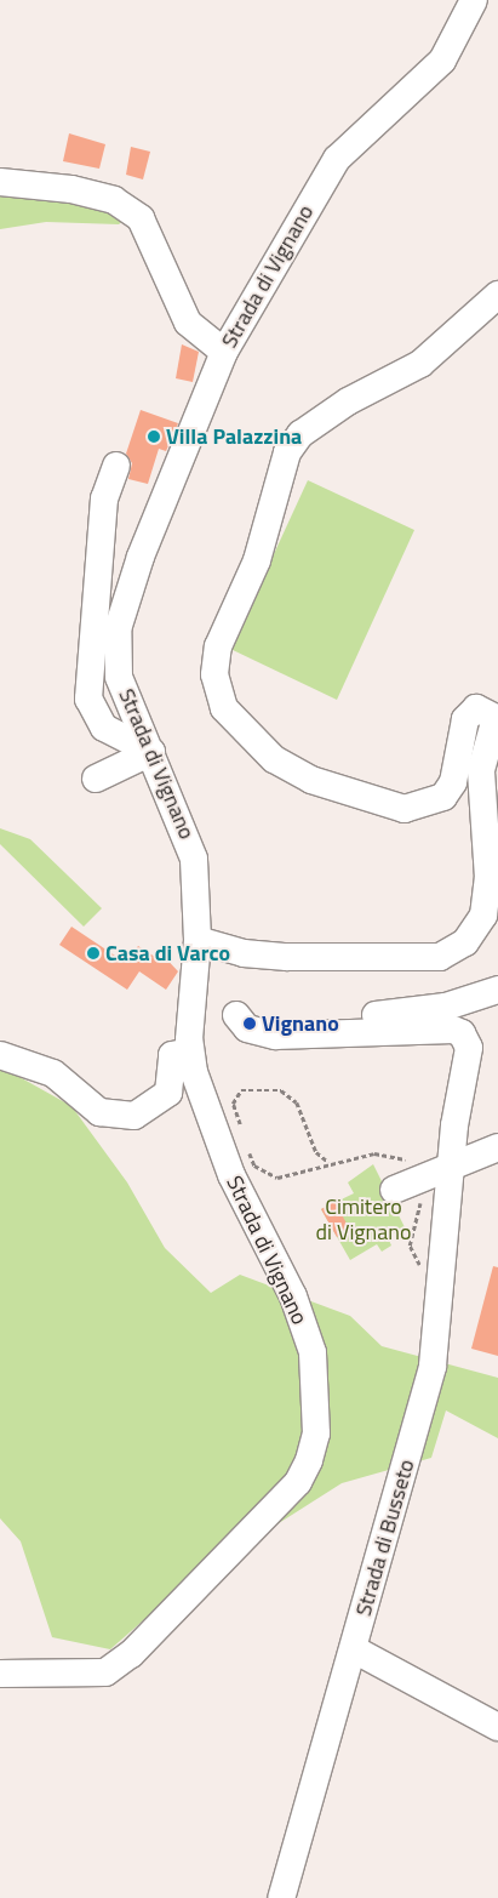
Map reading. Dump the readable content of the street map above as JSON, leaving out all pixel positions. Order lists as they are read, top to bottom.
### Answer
{
  "streets": {
    "street": ["Strada di Vignano", "Strada di Busseto"]
  },
  "crossings": [
    ["Strada di Vignano", "Strada di Busseto"]
  ],
  "parks": ["Cimitero di Vignano"],
  "places": ["Villa Palazzina", "Casa di Varco", "Vignano"]
}
